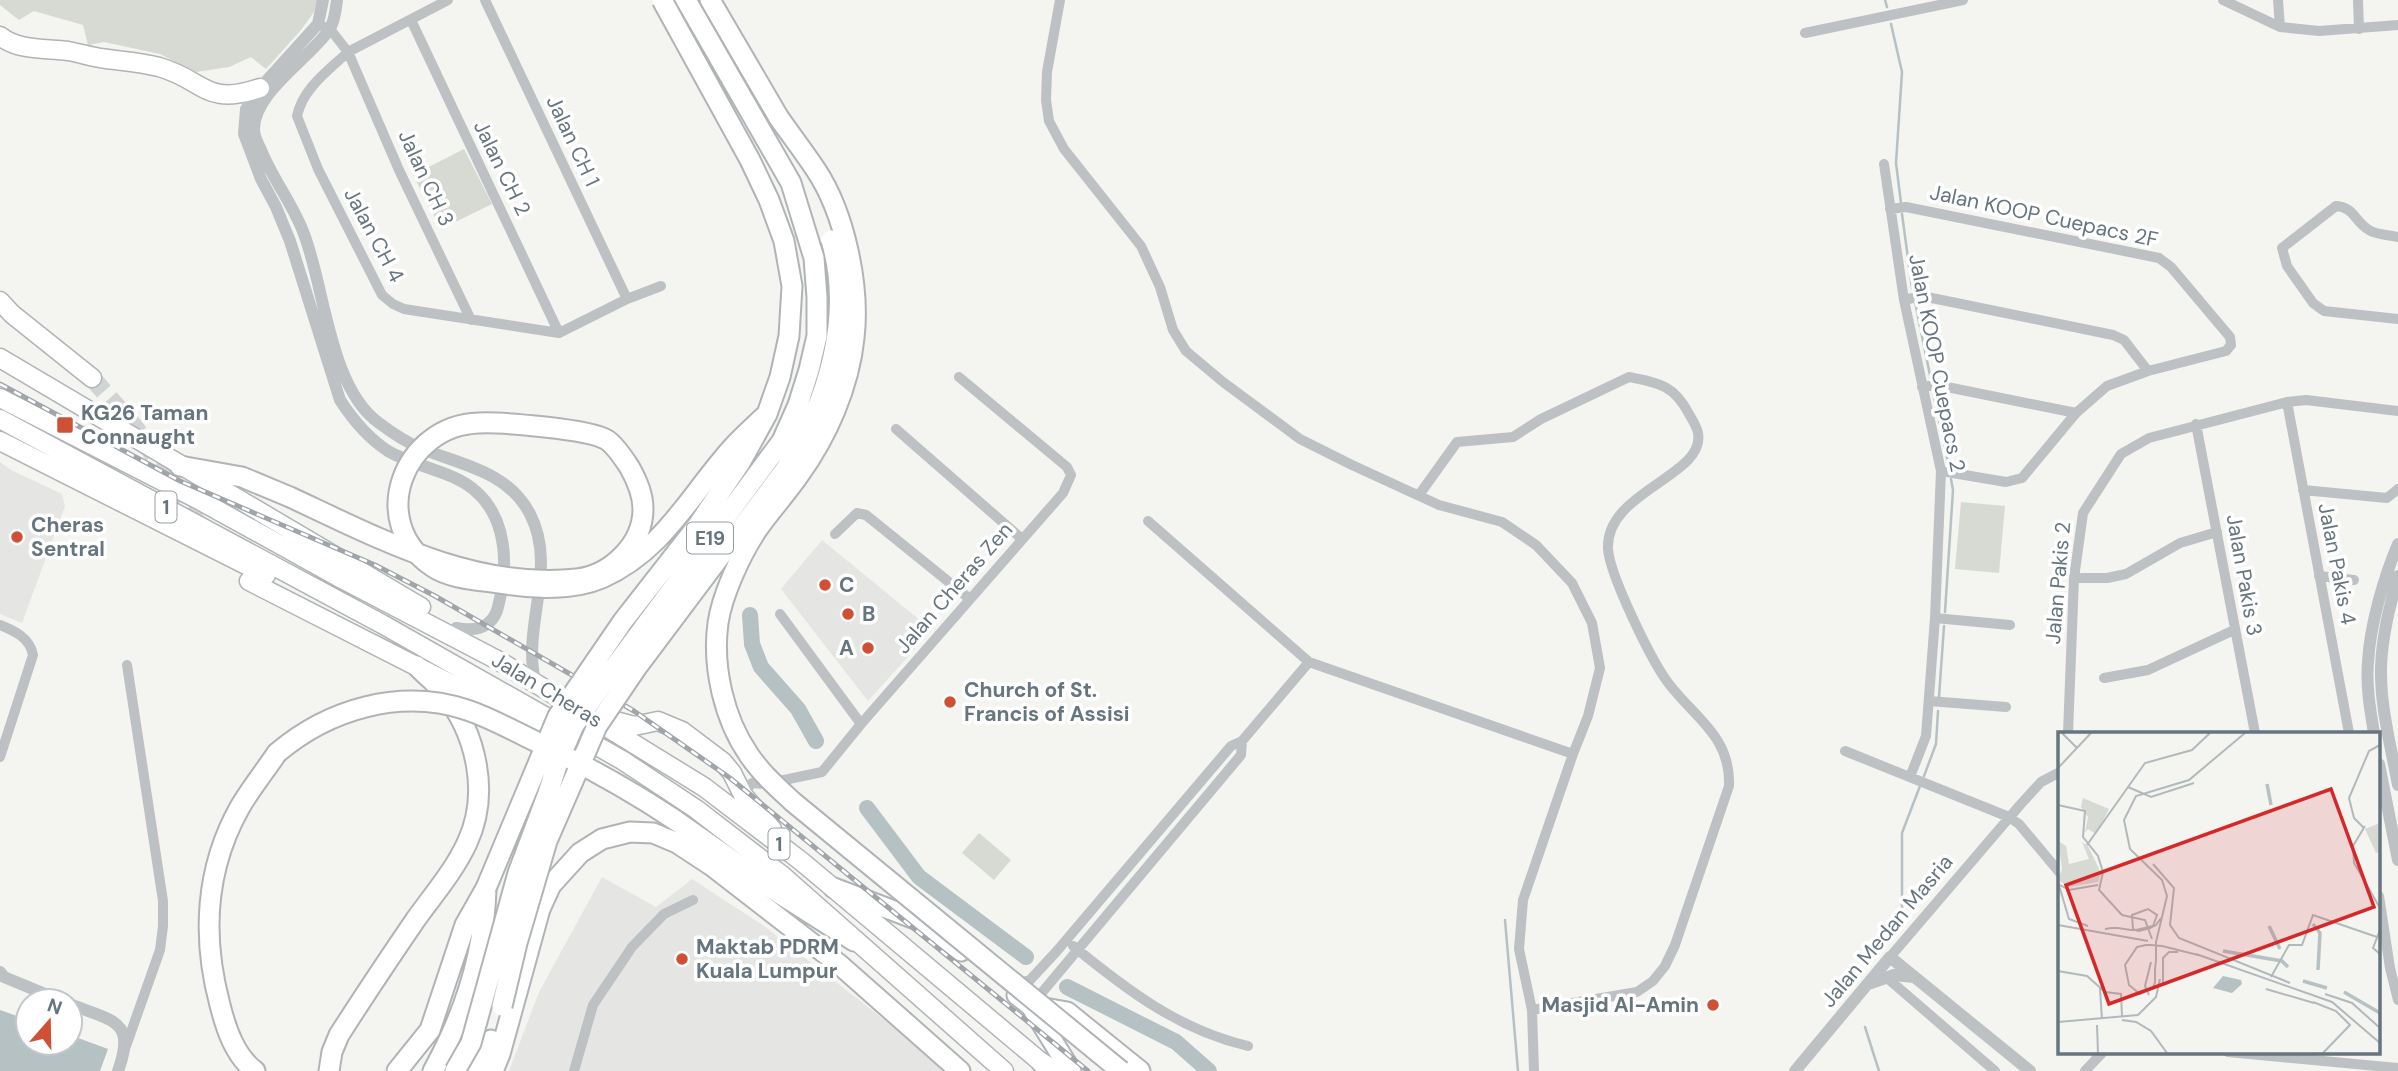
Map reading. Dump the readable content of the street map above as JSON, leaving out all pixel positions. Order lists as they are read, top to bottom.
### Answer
{
  "streets": {
    "highway": ["1", "E19", "Jalan Cheras"],
    "street": [
      "Jalan CH 1",
      "Jalan CH 2",
      "Jalan CH 3",
      "Jalan KOOP Cuepacs 2F",
      "Jalan CH 4",
      "Jalan KOOP Cuepacs 2",
      "Jalan Pakis 4",
      "Jalan Pakis 3",
      "Jalan Pakis 2",
      "Jalan Cheras Zen",
      "Jalan Medan Masria"
    ]
  },
  "crossings": [
    ["Jalan CH 2", "Jalan CH 4"],
    ["Jalan CH 3", "Jalan CH 4"],
    ["Jalan KOOP Cuepacs 2F", "Jalan KOOP Cuepacs 2"],
    ["Jalan Pakis 4", "Jalan Pakis 2"],
    ["Jalan Pakis 3", "Jalan Pakis 2"]
  ],
  "places": {
    "transit": ["KG26 Taman Connaught"],
    "other": [
      "Cheras Sentral",
      "C",
      "B",
      "A",
      "Church of St. Francis of Assisi",
      "Maktab PDRM Kuala Lumpur",
      "Masjid Al-Amin"
    ]
  },
  "north": "top"
}
